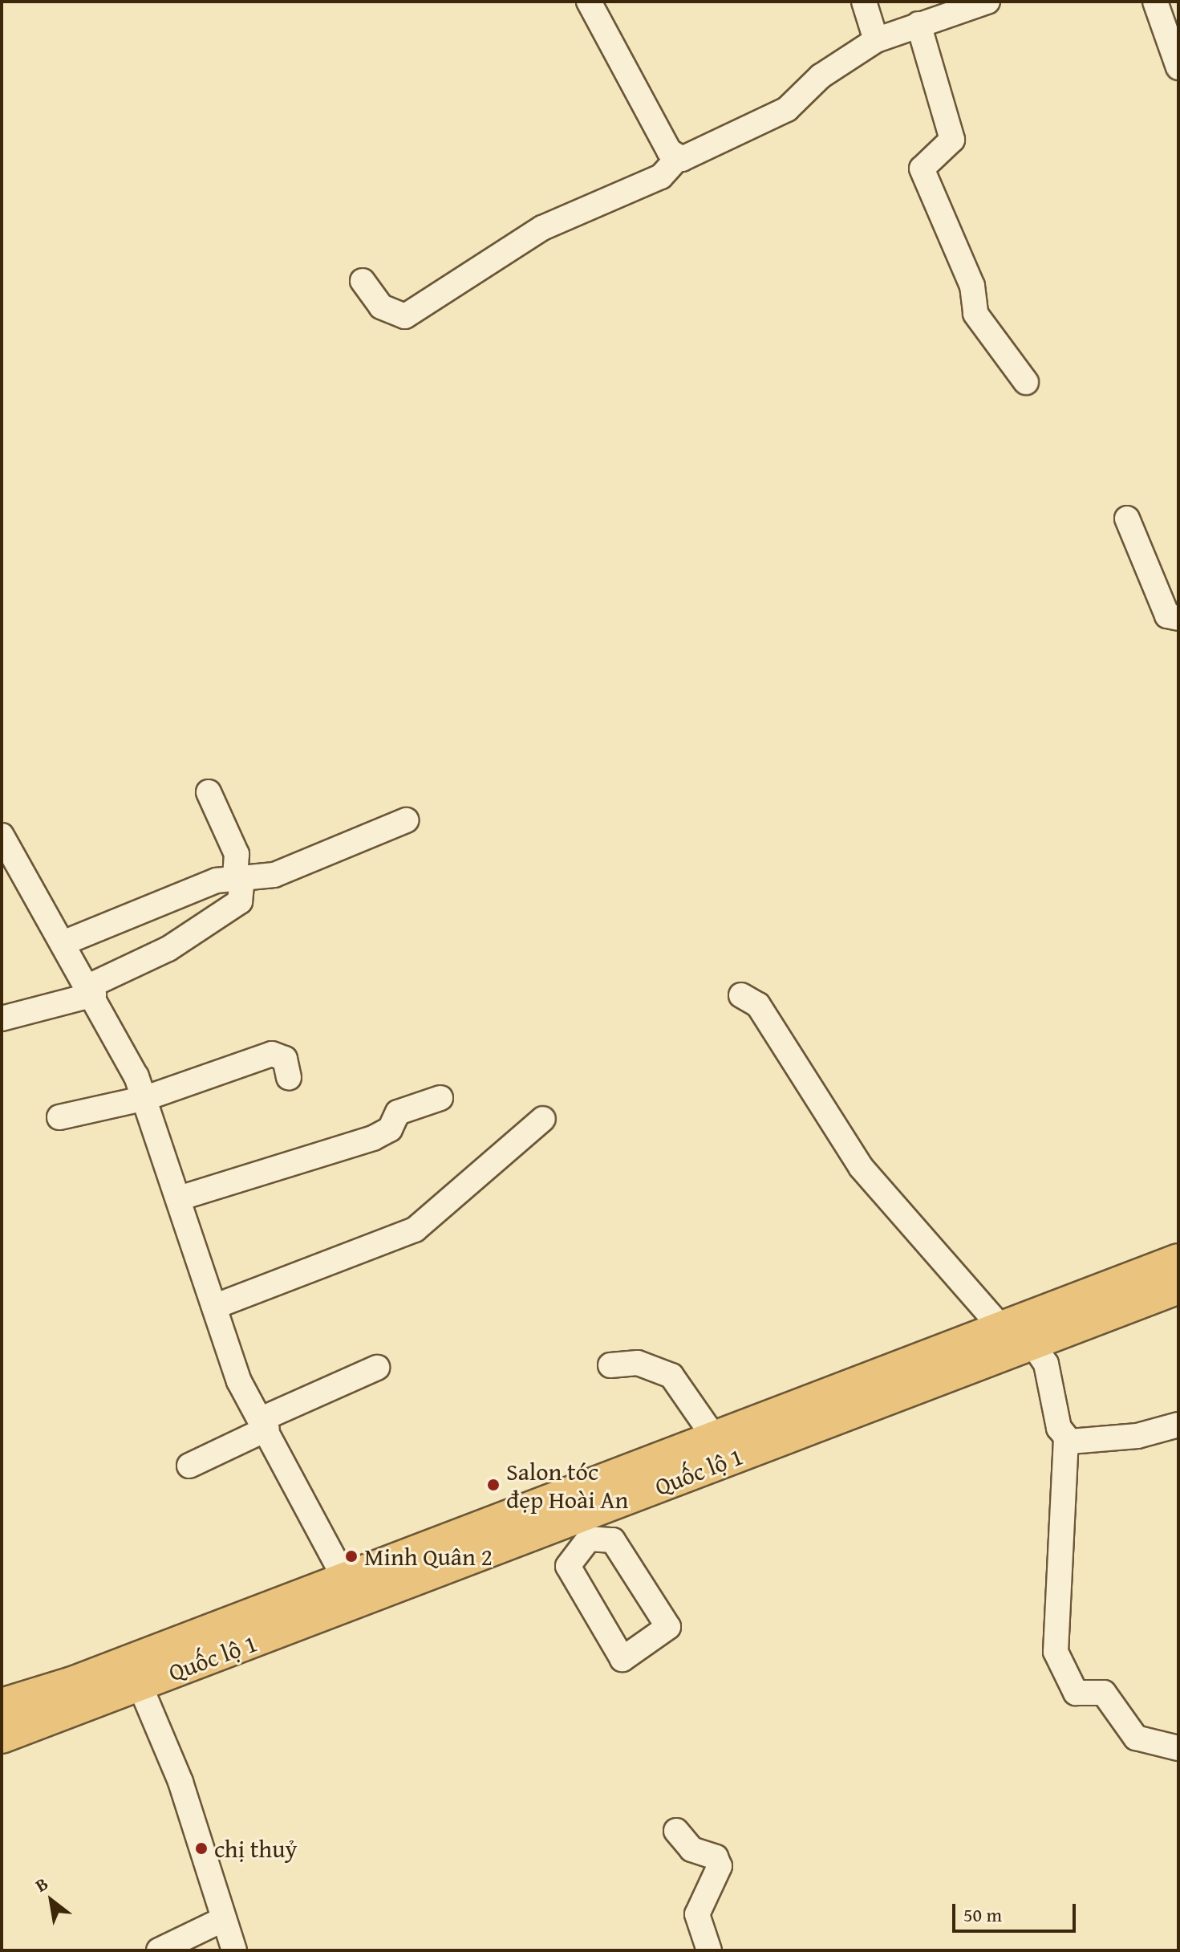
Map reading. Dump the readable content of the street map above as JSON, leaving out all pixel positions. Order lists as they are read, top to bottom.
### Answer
{
  "streets": {
    "highway": ["Quốc lộ 1"]
  },
  "places": ["Salon tóc đẹp Hoài An", "Minh Quân 2", "chị thuỷ"],
  "scale_bar": "50 m",
  "north": "top left"
}
